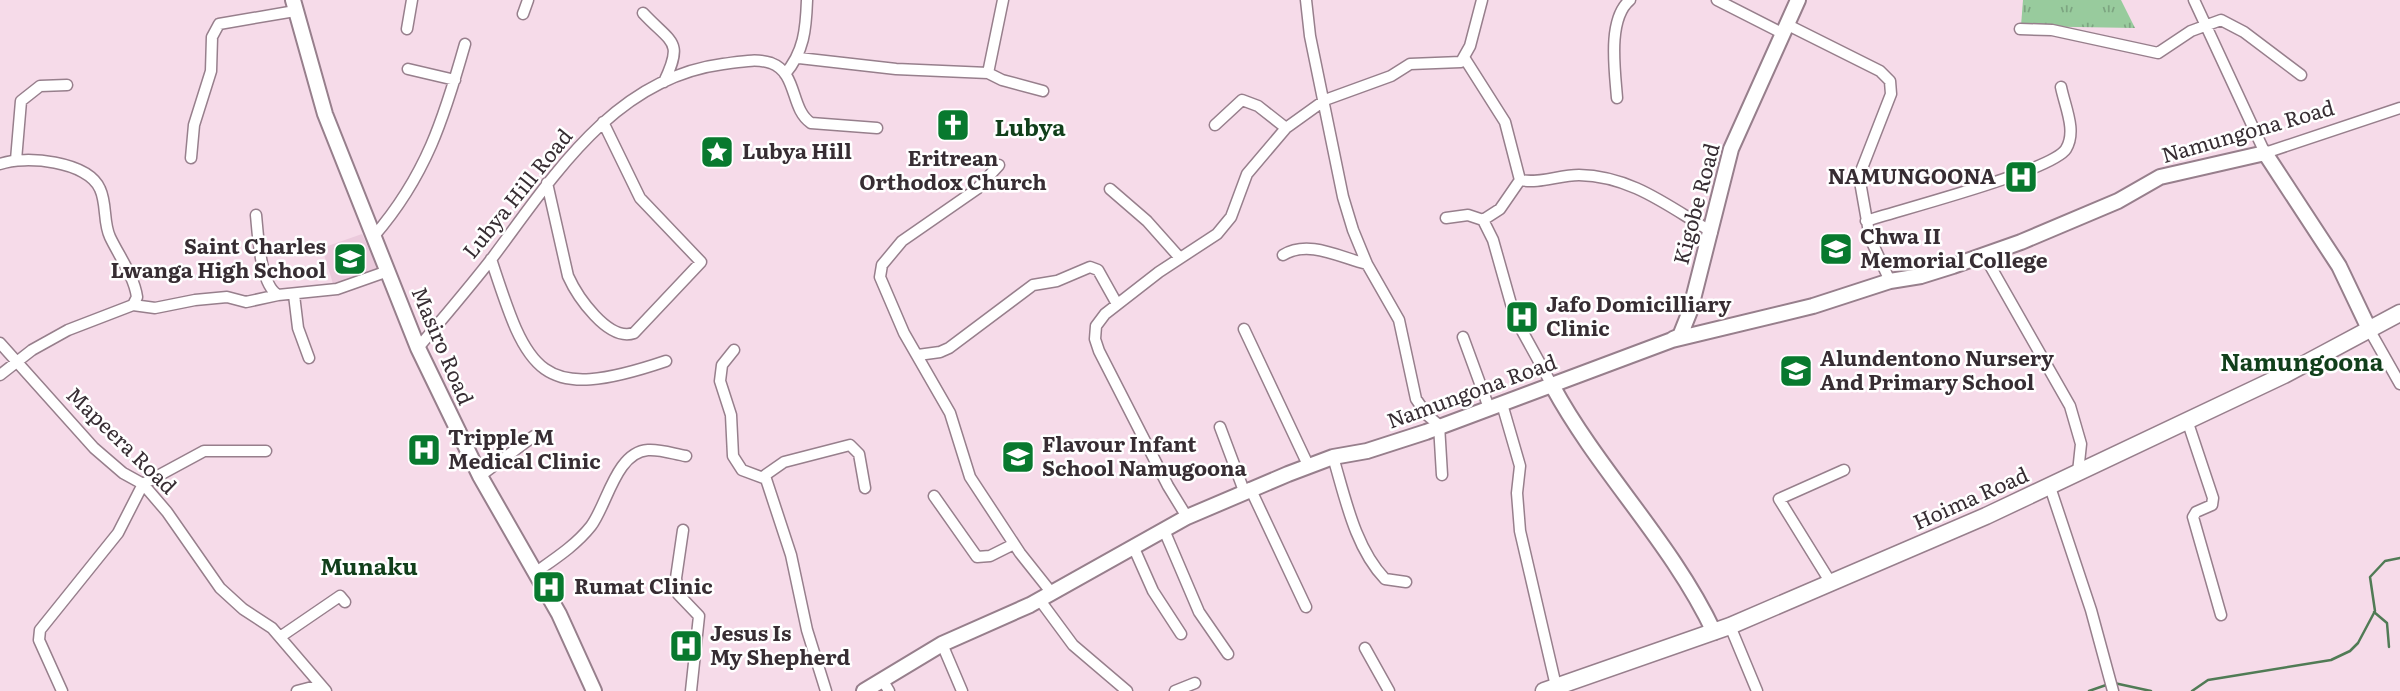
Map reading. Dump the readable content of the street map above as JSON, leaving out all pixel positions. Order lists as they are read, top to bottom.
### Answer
{
  "streets": {
    "main road": ["Hoima Road"],
    "street": [
      "Namungona Road",
      "Lubya Hill Road",
      "Kigobe Road",
      "Masiro Road",
      "Mapeera Road"
    ]
  },
  "crossings": [
    ["Namungona Road", "Kigobe Road"],
    ["Lubya Hill Road", "Masiro Road"]
  ],
  "districts": ["Lubya", "Namungoona", "Munaku"],
  "places": {
    "church": ["Eritrean Orthodox Church"],
    "place": ["Lubya Hill"],
    "hospital": [
      "NAMUNGOONA",
      "Jafo Domicilliary Clinic",
      "Tripple M Medical Clinic",
      "Rumat Clinic",
      "Jesus Is My Shepherd"
    ],
    "school or university": [
      "Chwa II Memorial College",
      "Saint Charles Lwanga High School",
      "Alundentono Nursery And Primary School",
      "Flavour Infant School Namugoona"
    ]
  }
}
